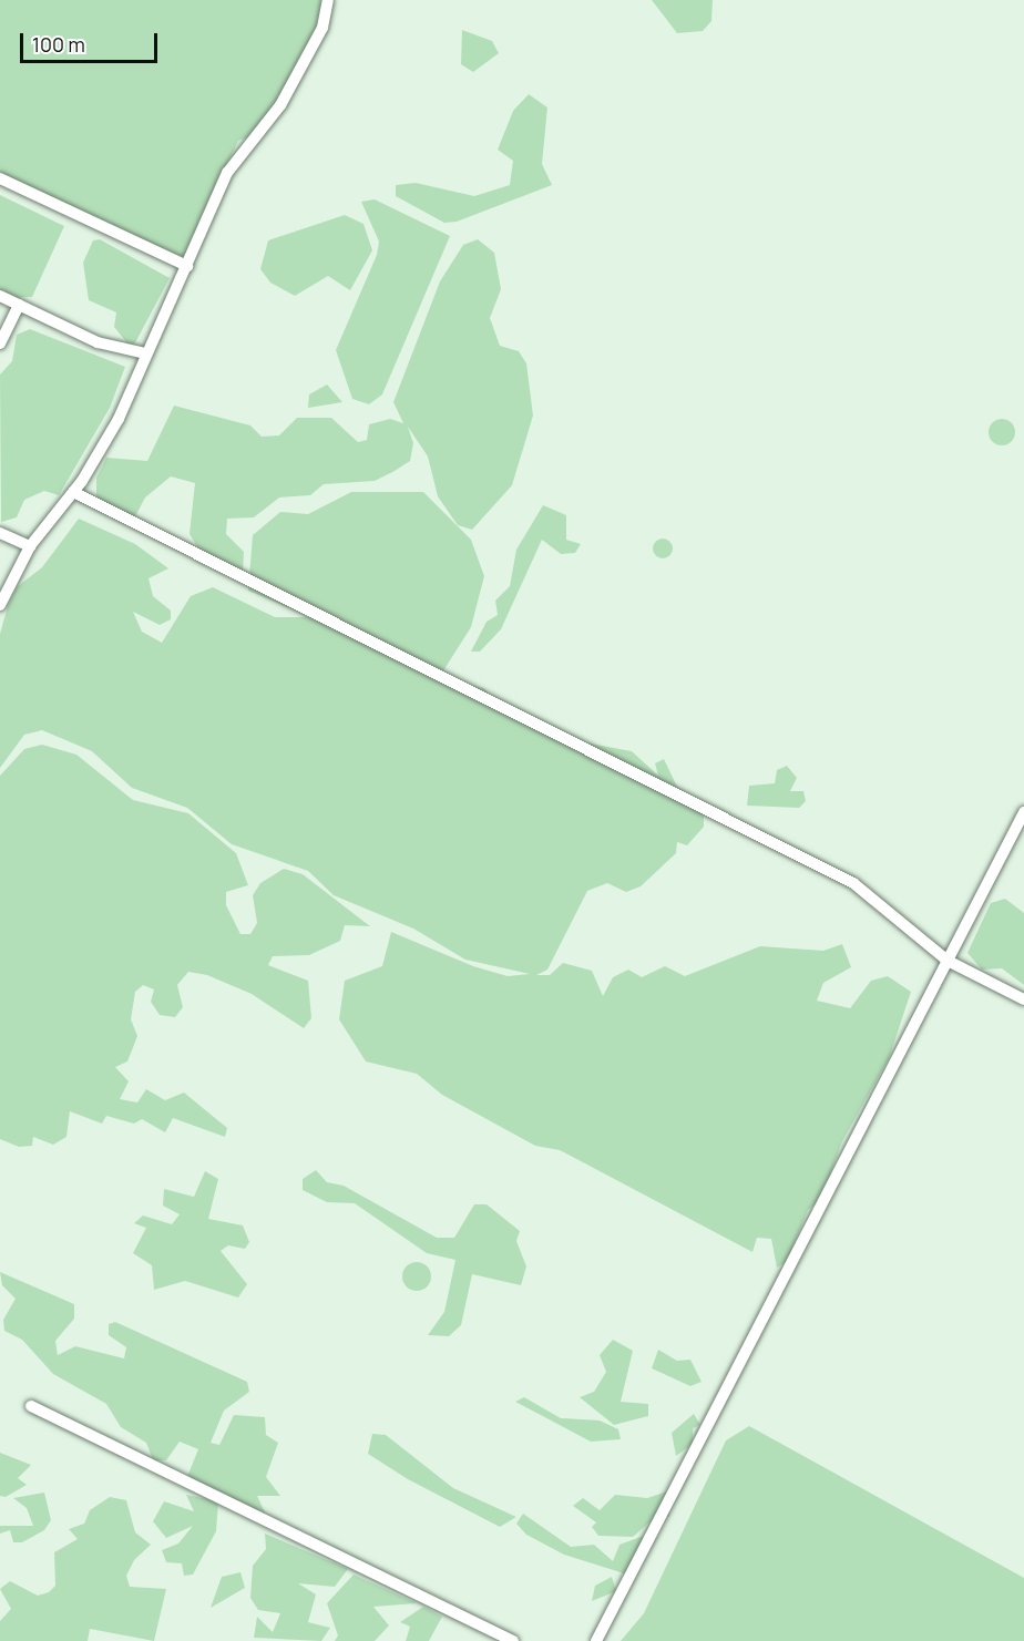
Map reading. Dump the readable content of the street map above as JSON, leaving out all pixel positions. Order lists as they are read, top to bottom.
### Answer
{
  "scale_bar": "100 m"
}
